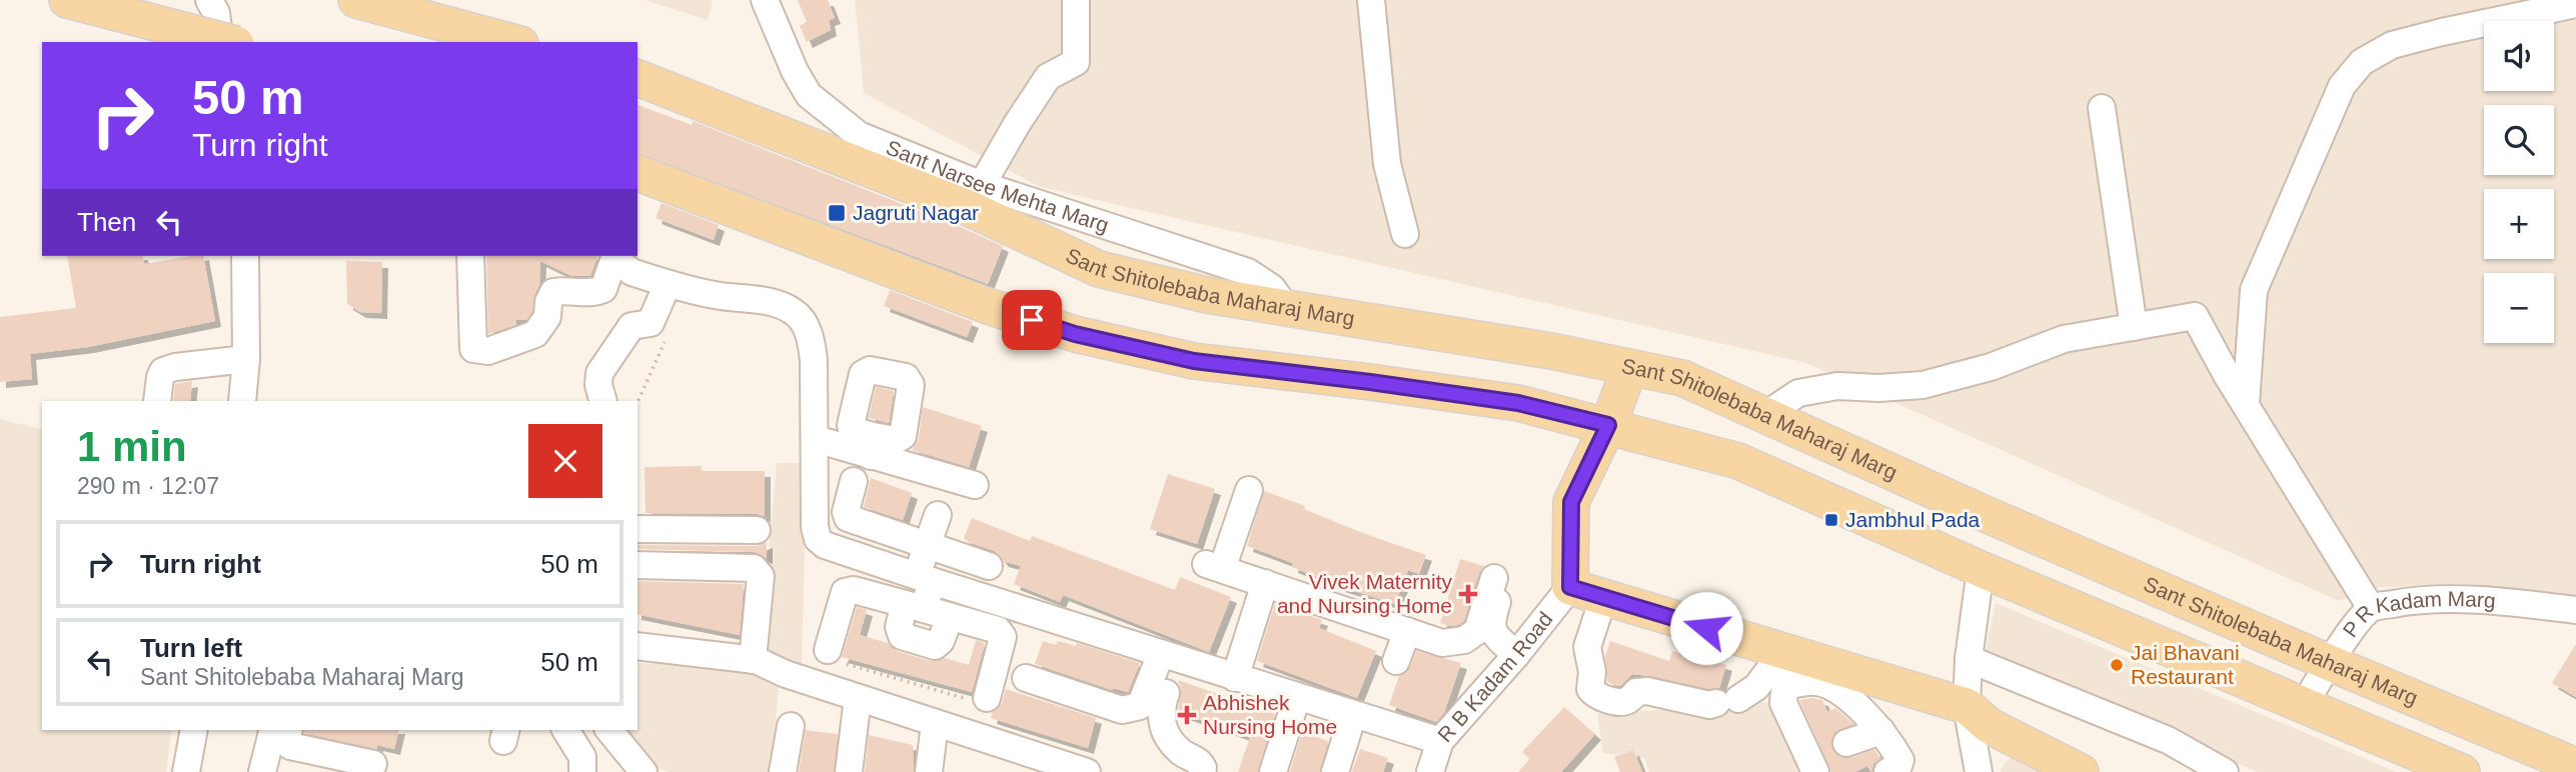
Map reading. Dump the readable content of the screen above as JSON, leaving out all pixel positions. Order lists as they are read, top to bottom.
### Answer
{
  "streets": {
    "main road": ["Sant Shitolebaba Maharaj Marg"],
    "street": ["Sant Narsee Mehta Marg", "P R Kadam Marg", "R B Kadam Road"]
  },
  "crossings": [
    ["Sant Narsee Mehta Marg", "Sant Shitolebaba Maharaj Marg"],
    ["Sant Shitolebaba Maharaj Marg", "P R Kadam Marg"]
  ],
  "places": {
    "transit": ["Jagruti Nagar", "Jambhul Pada"],
    "health": ["Vivek Maternity and Nursing Home", "Abhishek Nursing Home"],
    "other": ["Jai Bhavani Restaurant"]
  },
  "page": {
    "map_buttons": ["+", "−"],
    "turn": ["50 m", "Turn right"],
    "then": "Then",
    "heading": ["1 min", "290 m · 12:07"],
    "list": [
      {
        "name": "Turn right",
        "value": "50 m"
      },
      {
        "name": "Turn left",
        "note": "Sant Shitolebaba Maharaj Marg",
        "value": "50 m"
      }
    ]
  }
}
